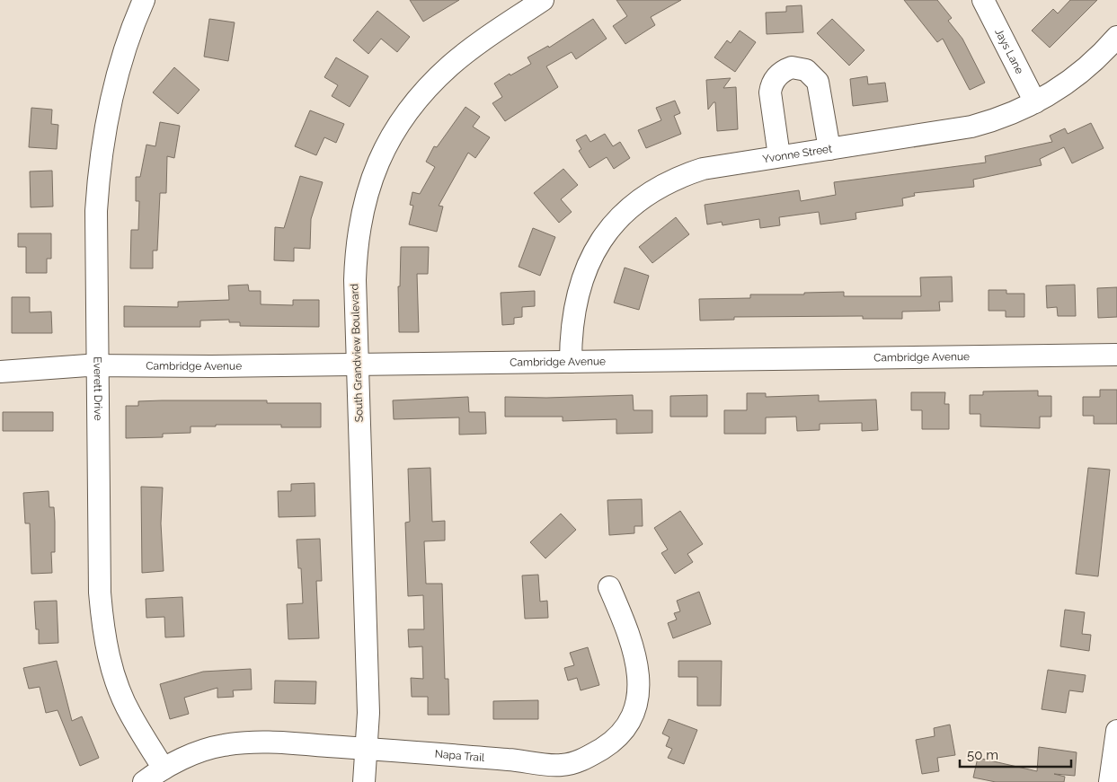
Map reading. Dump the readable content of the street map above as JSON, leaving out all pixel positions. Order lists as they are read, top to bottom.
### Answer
{
  "streets": {
    "street": [
      "Jays Lane",
      "Yvonne Street",
      "South Grandview Boulevard",
      "Cambridge Avenue",
      "Everett Drive",
      "Napa Trail"
    ]
  },
  "crossings": [
    ["Jays Lane", "Yvonne Street"],
    ["Yvonne Street", "Cambridge Avenue"],
    ["South Grandview Boulevard", "Cambridge Avenue"],
    ["South Grandview Boulevard", "Napa Trail"],
    ["Cambridge Avenue", "Everett Drive"],
    ["Everett Drive", "Napa Trail"]
  ],
  "scale_bar": "50 m"
}
